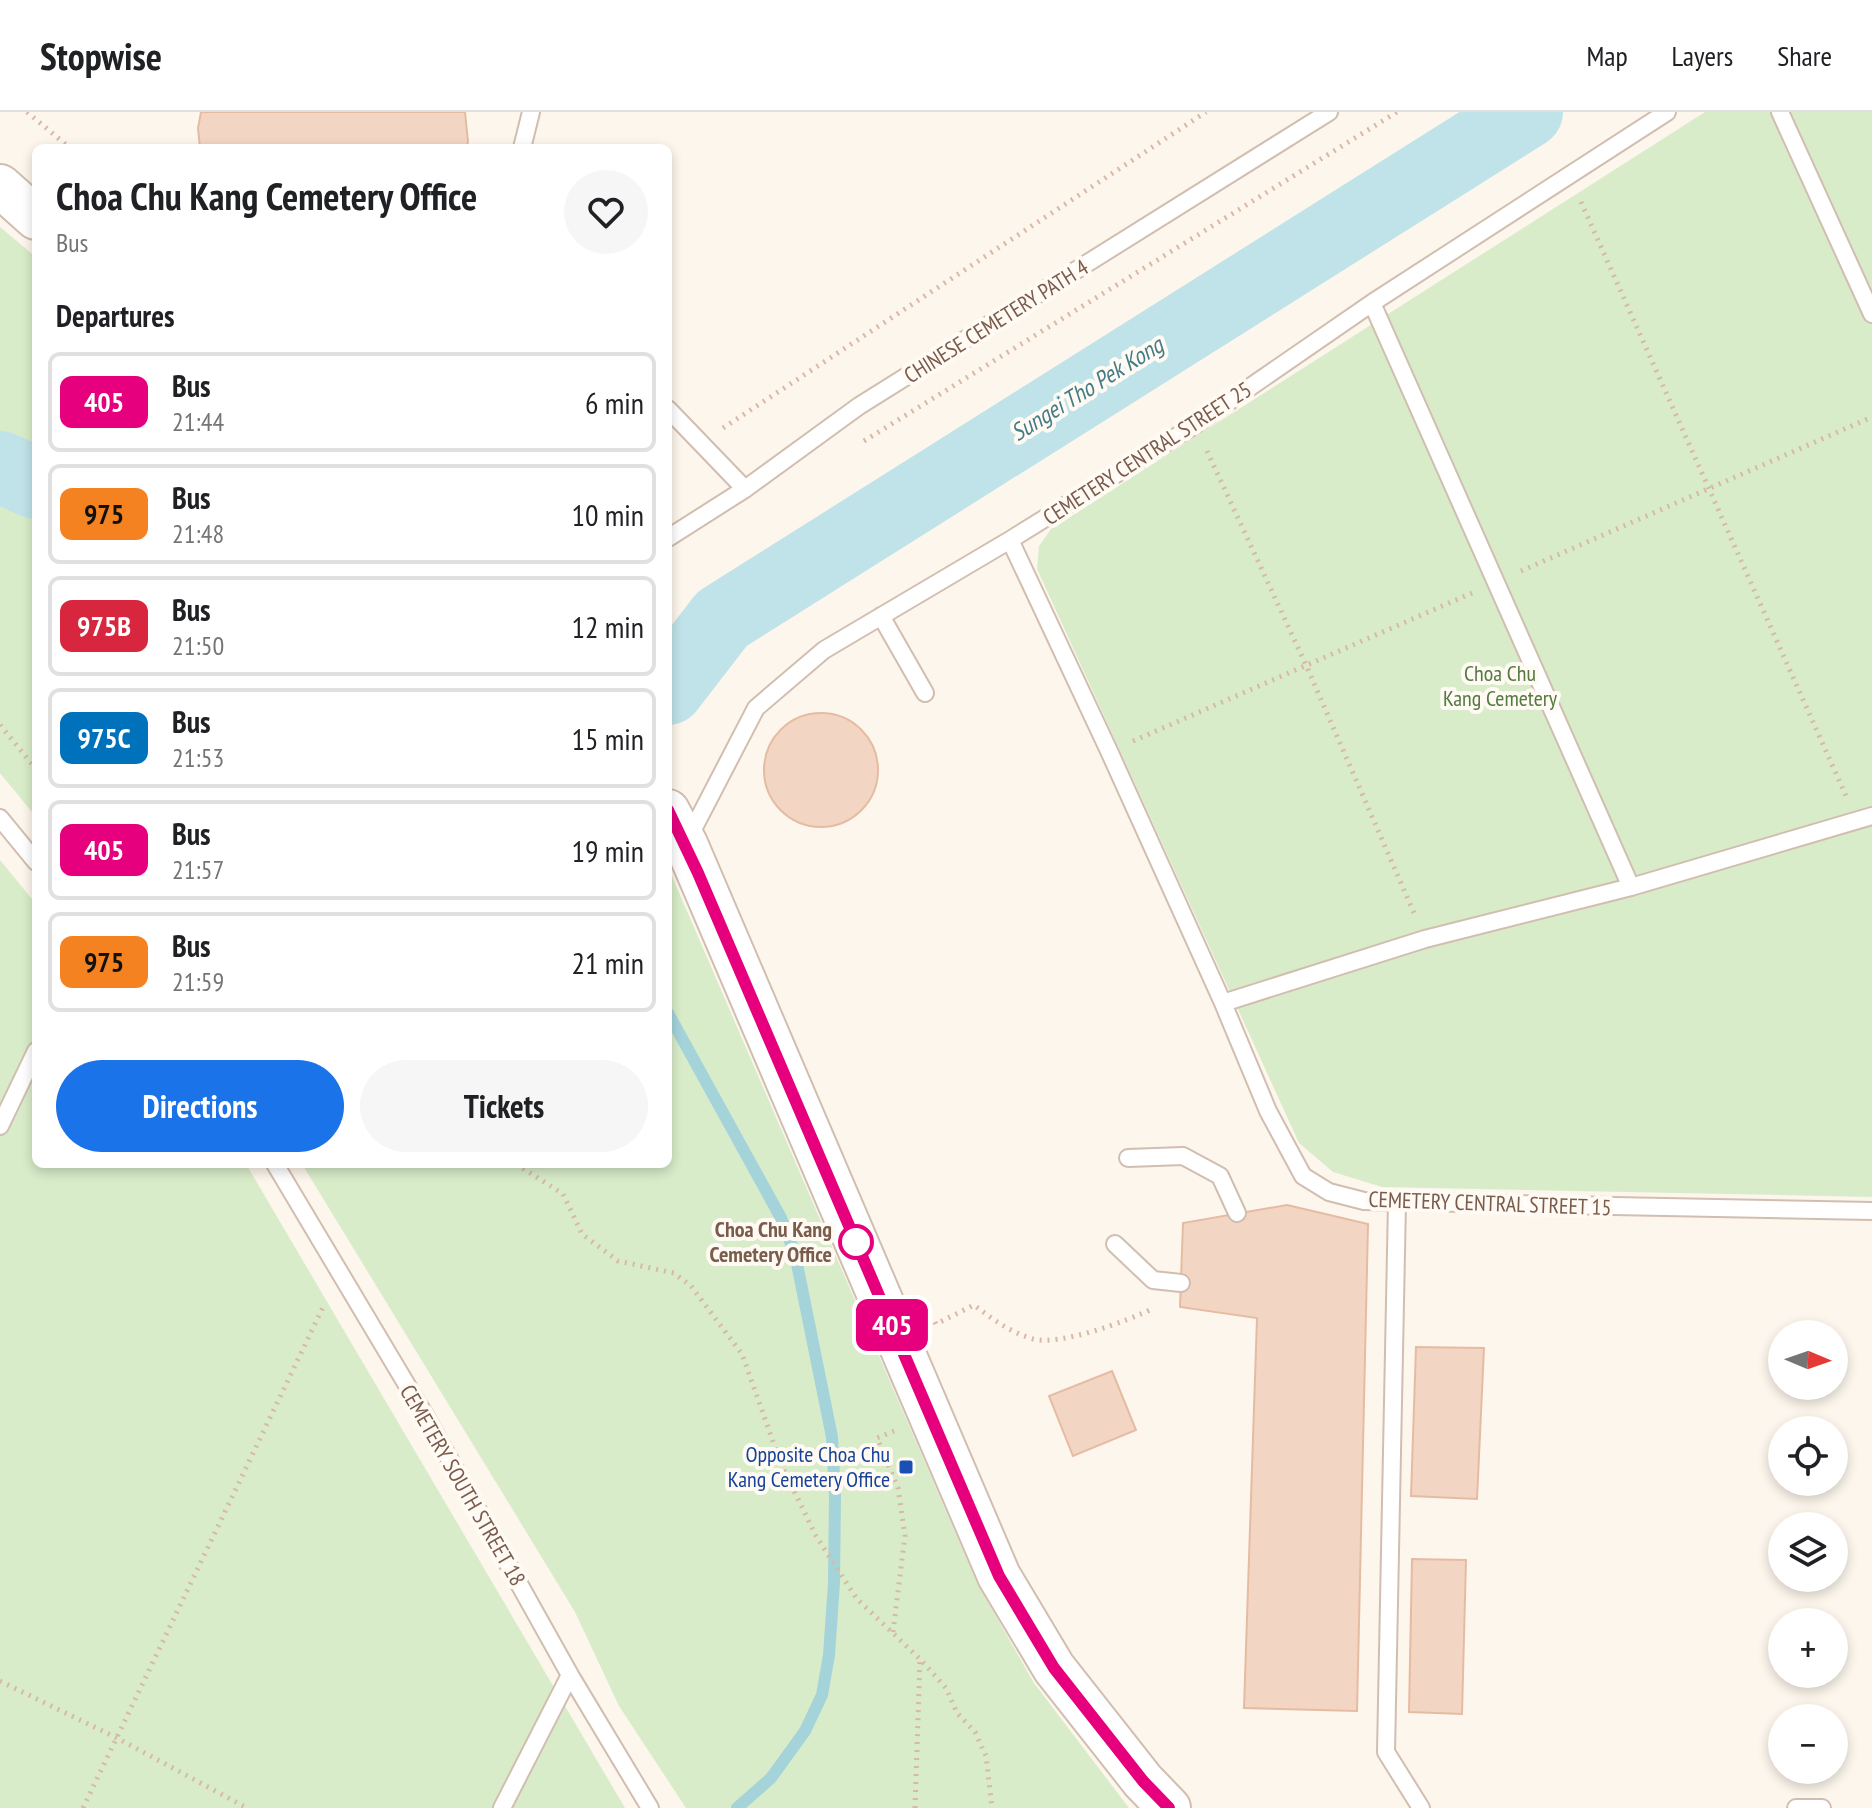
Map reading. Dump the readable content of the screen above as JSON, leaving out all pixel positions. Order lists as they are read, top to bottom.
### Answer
{
  "streets": {
    "lane": [
      "CHINESE CEMETERY PATH 4",
      "CEMETERY CENTRAL STREET 25",
      "CEMETERY CENTRAL STREET 15",
      "CEMETERY SOUTH STREET 18"
    ]
  },
  "crossings": [
    ["CEMETERY CENTRAL STREET 25", "CEMETERY CENTRAL STREET 15"]
  ],
  "water": ["Sungei Tho Pek Kong"],
  "parks": ["Choa Chu Kang Cemetery"],
  "places": {
    "other": ["Choa Chu Kang Cemetery Office"],
    "transit": ["Opposite Choa Chu Kang Cemetery Office"]
  },
  "lines": ["bus line 405"],
  "north": "right",
  "page": {
    "header": "Stopwise",
    "nav": ["Map", "Layers", "Share"],
    "on_map": "405",
    "heading": [
      ["Choa Chu Kang Cemetery Office", "Bus"],
      "Departures"
    ],
    "list": [
      {
        "mark": "405",
        "name": "Bus",
        "note": "21:44",
        "value": "6 min"
      },
      {
        "mark": "975",
        "name": "Bus",
        "note": "21:48",
        "value": "10 min"
      },
      {
        "mark": "975B",
        "name": "Bus",
        "note": "21:50",
        "value": "12 min"
      },
      {
        "mark": "975C",
        "name": "Bus",
        "note": "21:53",
        "value": "15 min"
      },
      {
        "mark": "405",
        "name": "Bus",
        "note": "21:57",
        "value": "19 min"
      },
      {
        "mark": "975",
        "name": "Bus",
        "note": "21:59",
        "value": "21 min"
      }
    ],
    "buttons": ["Directions", "Tickets"],
    "map_buttons": ["+", "−"]
  }
}
